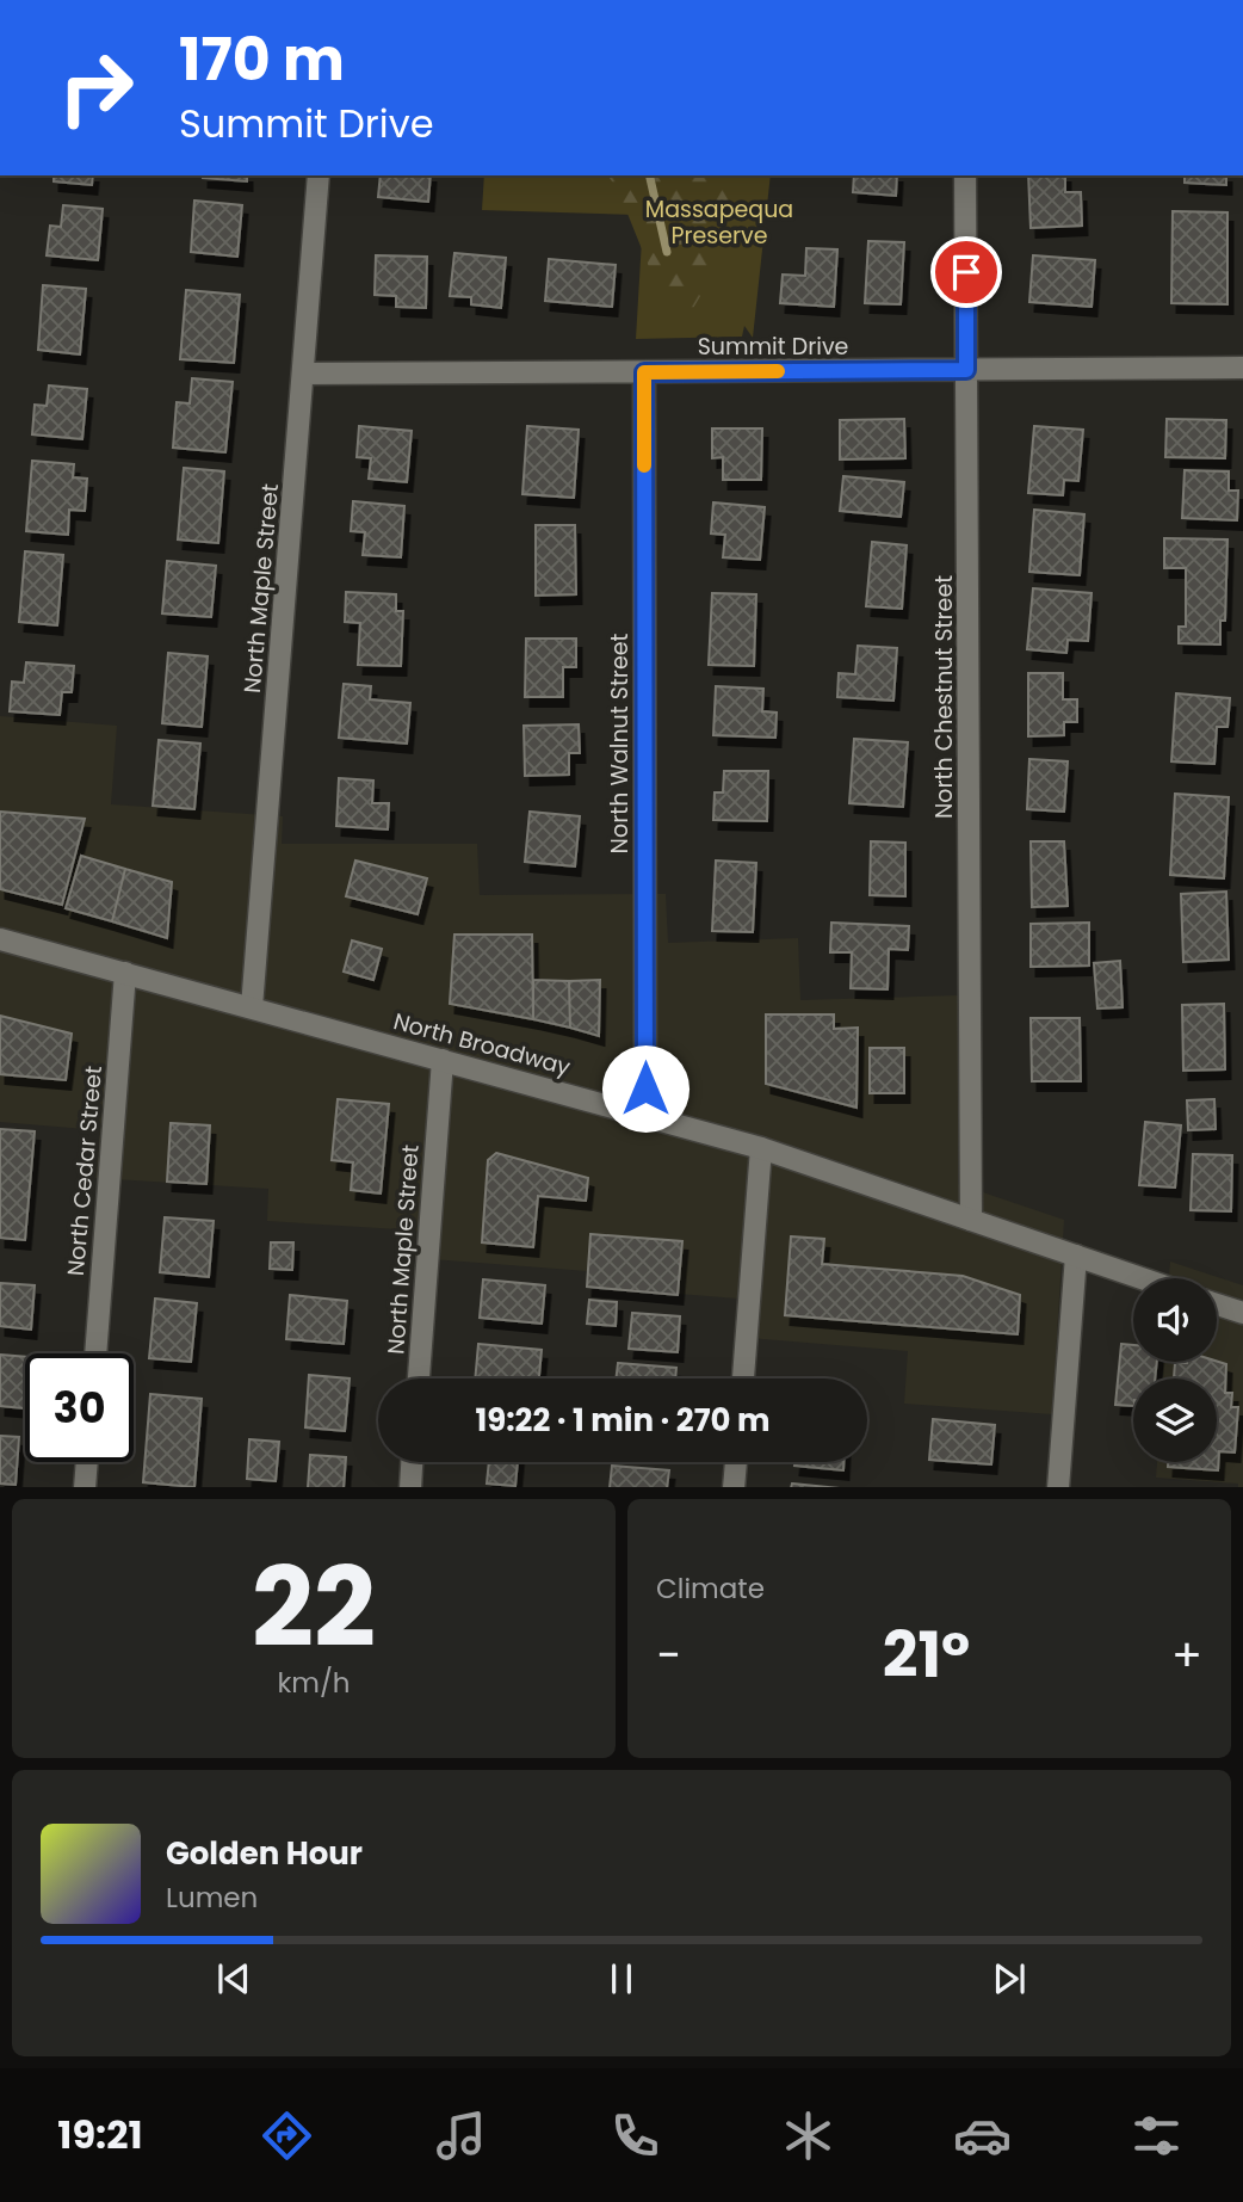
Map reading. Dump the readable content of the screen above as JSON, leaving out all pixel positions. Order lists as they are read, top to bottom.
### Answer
{
  "streets": {
    "street": [
      "Summit Drive",
      "North Maple Street",
      "North Chestnut Street",
      "North Walnut Street",
      "North Broadway",
      "North Cedar Street"
    ]
  },
  "crossings": [
    ["Summit Drive", "North Maple Street"],
    ["Summit Drive", "North Chestnut Street"],
    ["Summit Drive", "North Walnut Street"],
    ["North Maple Street", "North Broadway"],
    ["North Chestnut Street", "North Broadway"],
    ["North Walnut Street", "North Broadway"],
    ["North Broadway", "North Cedar Street"]
  ],
  "parks": ["Massapequa Preserve"],
  "page": {
    "turn": ["170 m", "Summit Drive"],
    "limit": "30",
    "trip": "19:22 · 1 min · 270 m",
    "tile": [
      ["22", "km/h"],
      "Climate"
    ],
    "heat": ["−", "21°", "+"],
    "song": ["Golden Hour", "Lumen"],
    "tabs": "19:21"
  }
}
